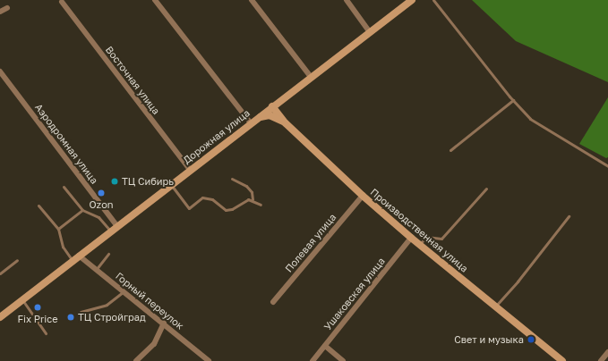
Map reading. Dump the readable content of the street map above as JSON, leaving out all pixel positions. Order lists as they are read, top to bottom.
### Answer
{
  "streets": {
    "main road": ["Дорожная улица", "Производственная улица"],
    "street": [
      "Восточная улица",
      "Аэродромная улица",
      "Полевая улица",
      "Ушаковская улица",
      "Горный переулок"
    ]
  },
  "crossings": [
    ["Восточная улица", "Дорожная улица"],
    ["Дорожная улица", "Аэродромная улица"],
    ["Дорожная улица", "Производственная улица"],
    ["Дорожная улица", "Горный переулок"],
    ["Производственная улица", "Полевая улица"],
    ["Производственная улица", "Ушаковская улица"]
  ],
  "places": [
    "ТЦ Сибирь",
    "Ozon",
    "Fix Price",
    "ТЦ Стройград",
    "Свет и музыка"
  ]
}
